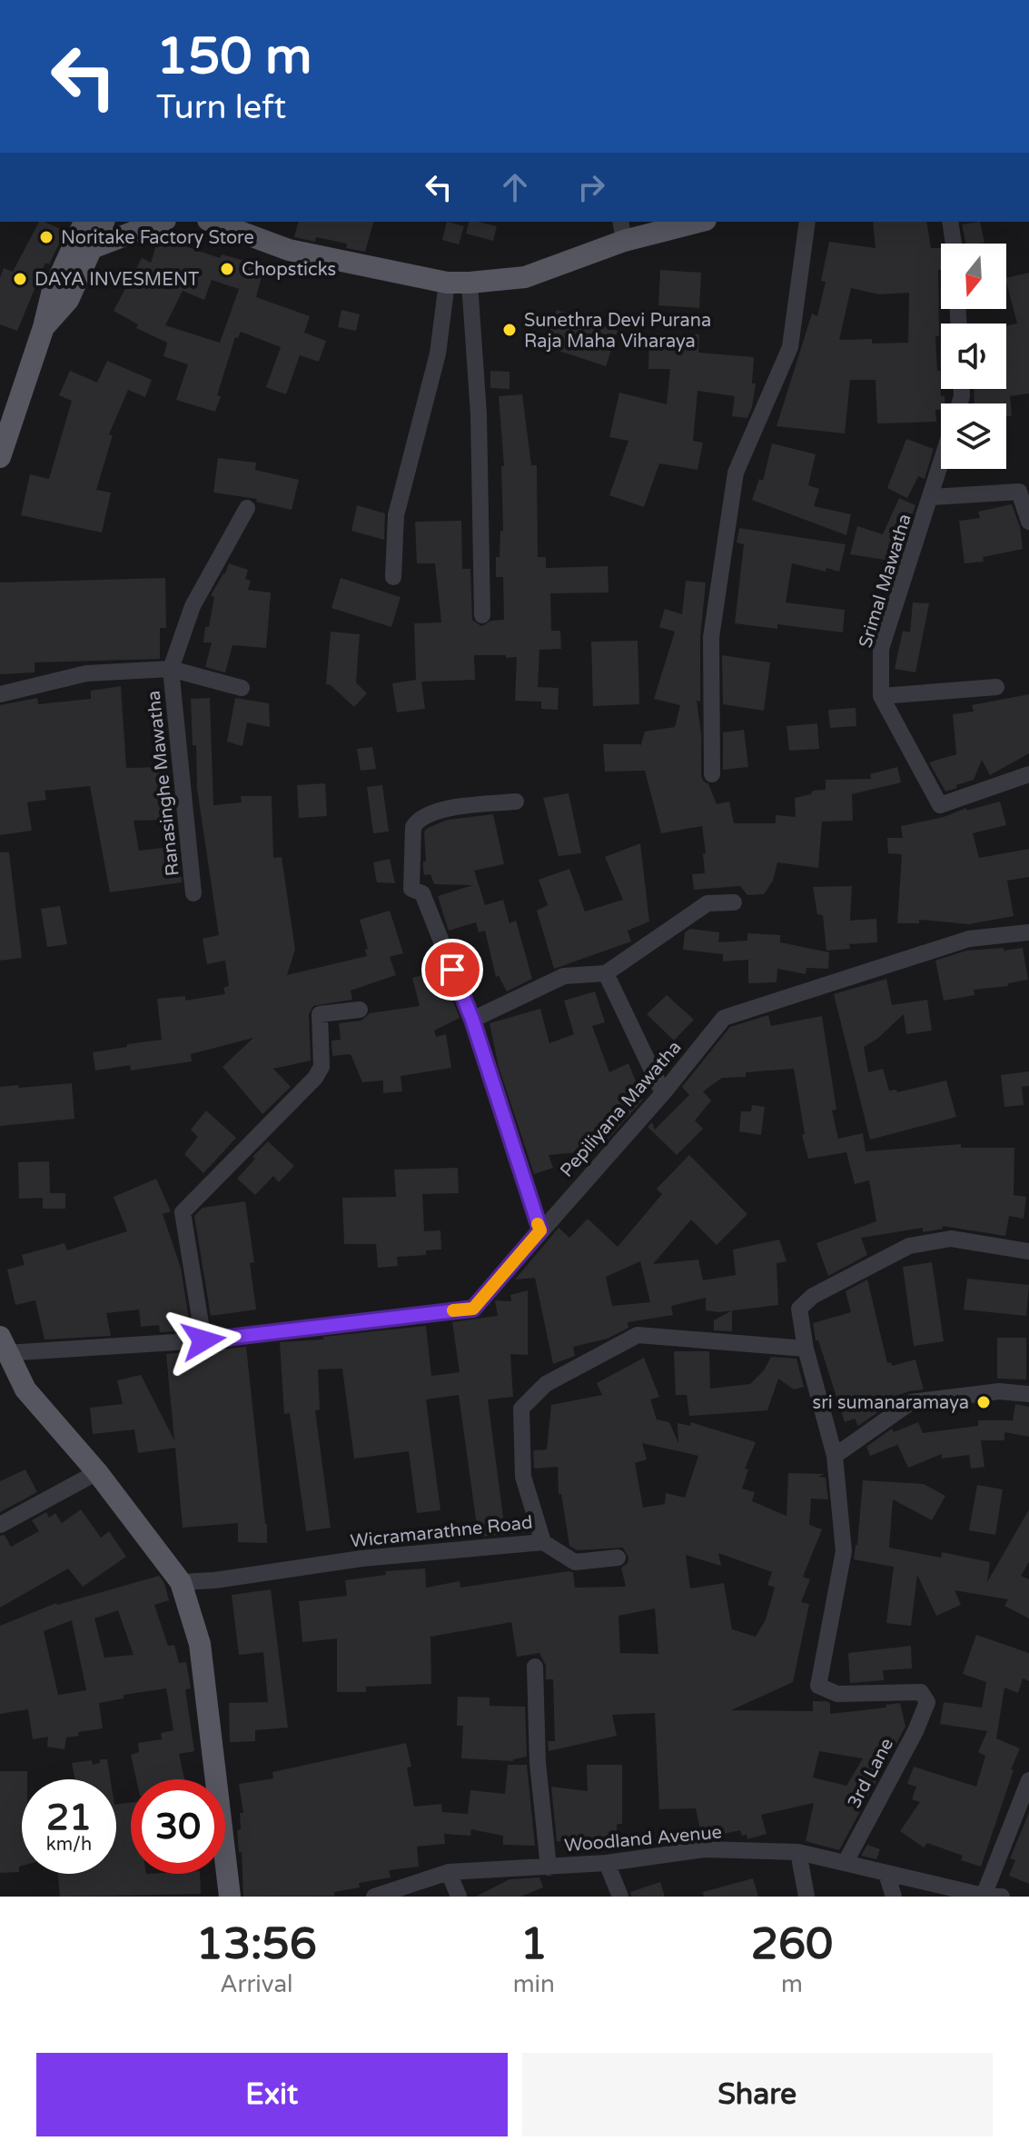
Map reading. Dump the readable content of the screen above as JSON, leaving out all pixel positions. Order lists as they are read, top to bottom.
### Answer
{
  "streets": {
    "street": [
      "Srimal Mawatha",
      "Ranasinghe Mawatha",
      "Pepiliyana Mawatha",
      "Wicramarathne Road",
      "3rd Lane",
      "Woodland Avenue"
    ]
  },
  "crossings": [
    ["3rd Lane", "Woodland Avenue"]
  ],
  "places": [
    "Noritake Factory Store",
    "Chopsticks",
    "DAYA INVESMENT",
    "Sunethra Devi Purana Raja Maha Viharaya",
    "sri sumanaramaya"
  ],
  "north": "bottom",
  "page": {
    "turn": ["150 m", "Turn left"],
    "speed": "21 km/h",
    "limit": "30",
    "eta": [
      "13:56",
      "Arrival",
      "1",
      "min",
      "260",
      "m"
    ],
    "buttons": ["Exit", "Share"]
  }
}
